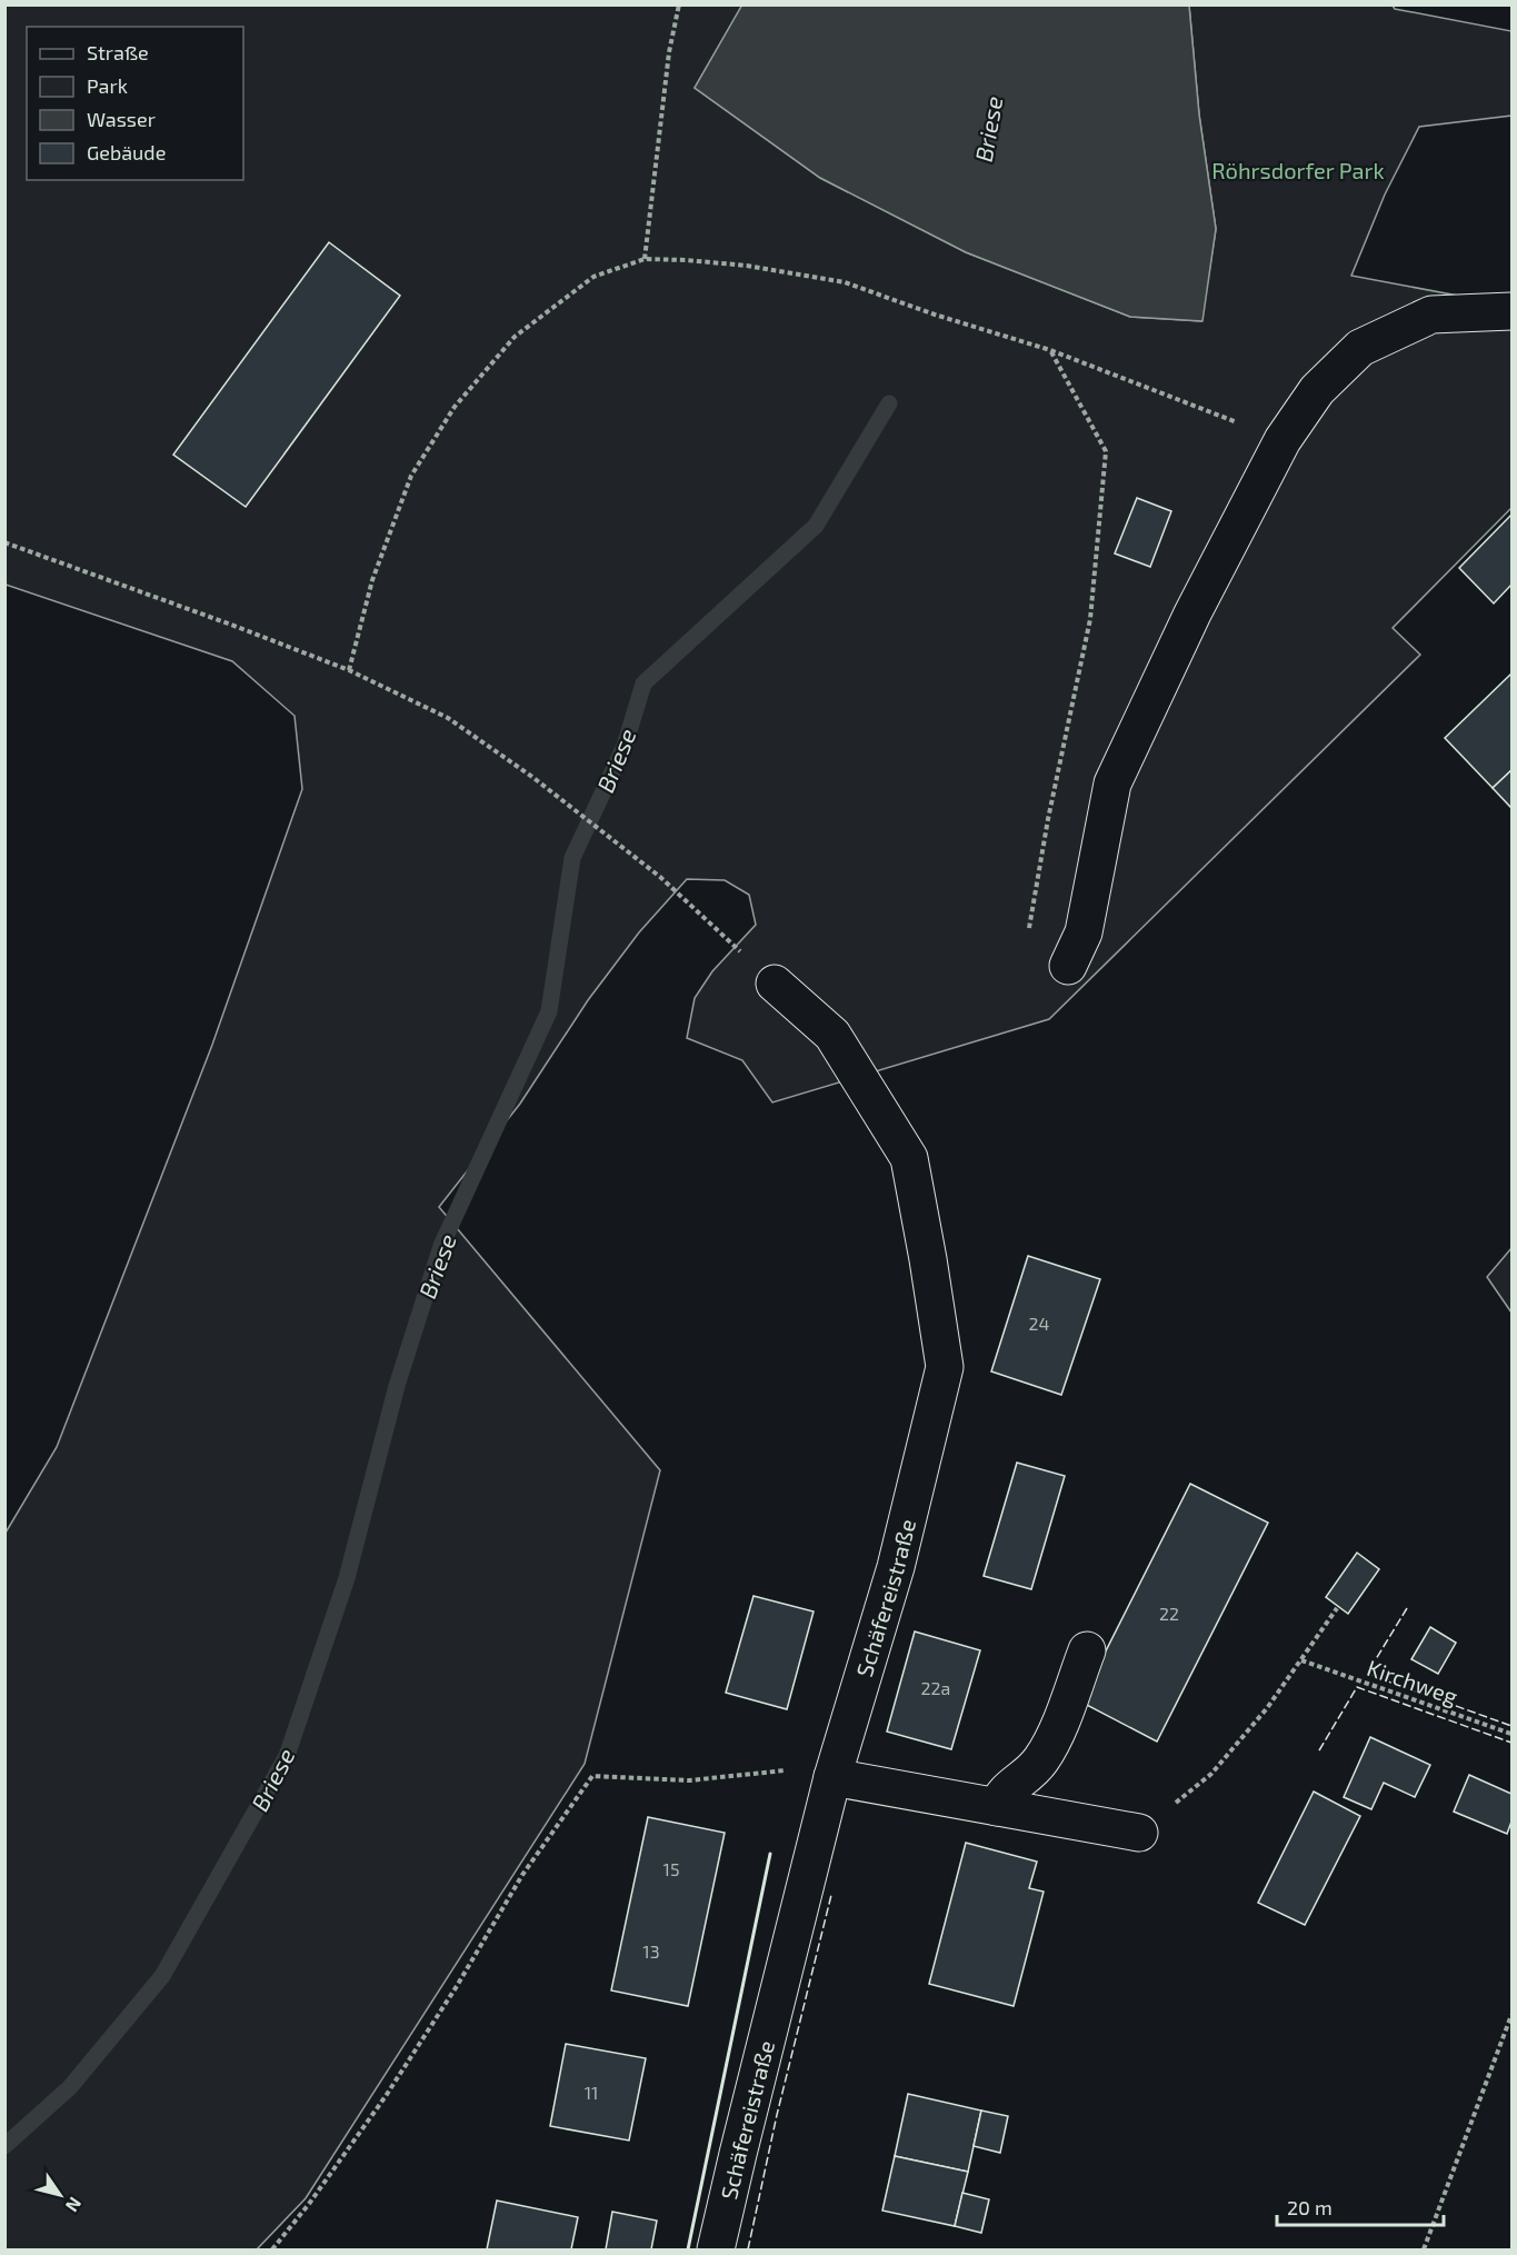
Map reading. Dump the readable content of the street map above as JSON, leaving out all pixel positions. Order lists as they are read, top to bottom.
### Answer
{
  "streets": {
    "street": ["Schäfereistraße"],
    "path": ["Kirchweg"]
  },
  "water": ["Briese"],
  "parks": ["Röhrsdorfer Park"],
  "house_numbers": [
    "24",
    "22",
    "22a",
    "15",
    "13",
    "11"
  ],
  "legend": [
    "Straße",
    "Park",
    "Wasser",
    "Gebäude"
  ],
  "scale_bar": "20 m",
  "north": "bottom right"
}
